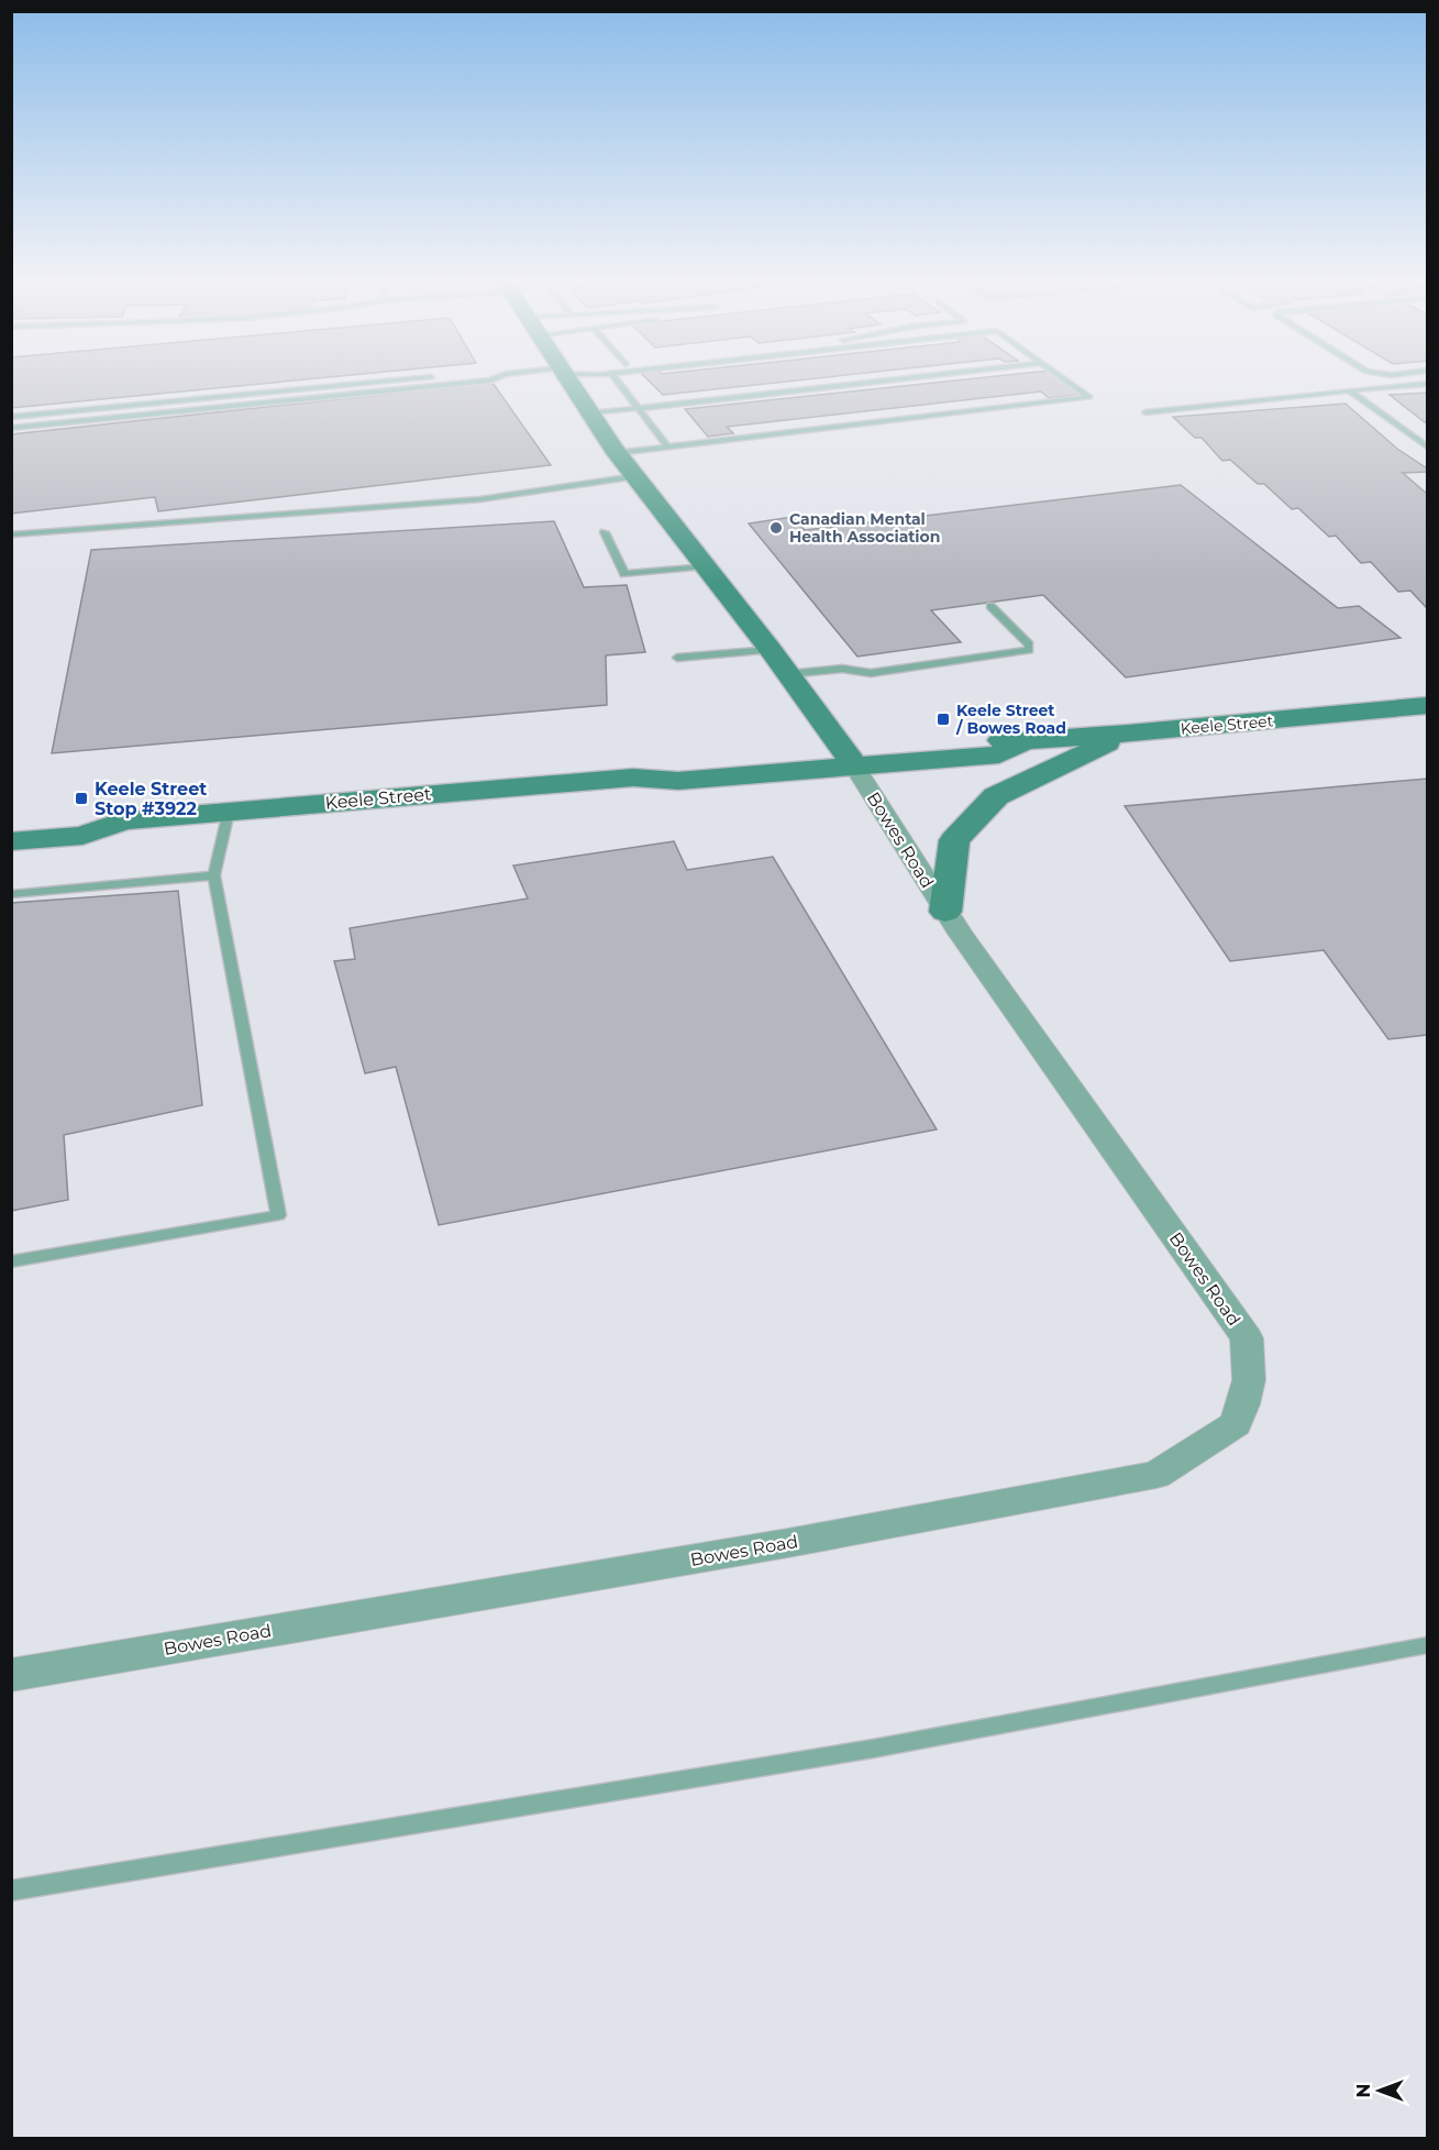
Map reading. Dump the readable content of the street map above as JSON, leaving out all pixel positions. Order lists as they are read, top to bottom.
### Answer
{
  "streets": {
    "main road": ["Keele Street", "Bowes Road"]
  },
  "crossings": [
    ["Keele Street", "Bowes Road"]
  ],
  "places": {
    "other": ["Canadian Mental Health Association"],
    "transit": ["Keele Street / Bowes Road", "Keele Street Stop #3922"]
  },
  "north": "left"
}
